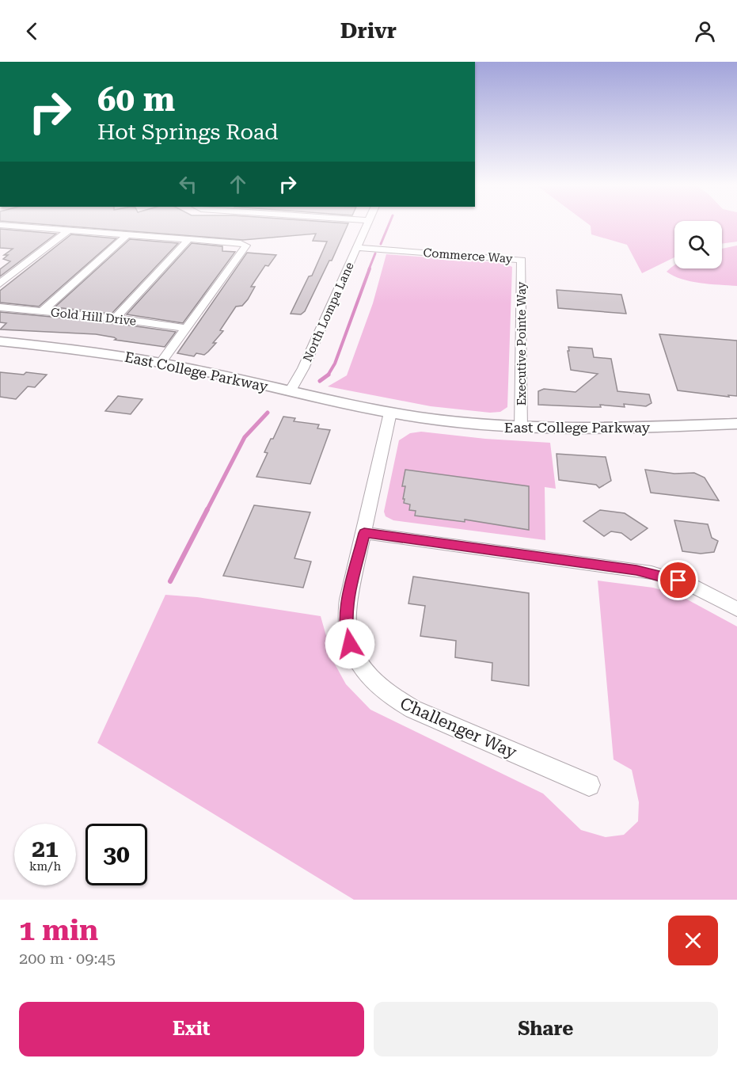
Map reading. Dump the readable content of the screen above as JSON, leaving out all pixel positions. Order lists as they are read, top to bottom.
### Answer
{
  "streets": {
    "main road": ["East College Parkway"],
    "street": [
      "Commerce Way",
      "North Lompa Lane",
      "Gold Hill Drive",
      "Executive Pointe Way",
      "Challenger Way"
    ]
  },
  "crossings": [
    ["Commerce Way", "North Lompa Lane"],
    ["Commerce Way", "Executive Pointe Way"],
    ["North Lompa Lane", "East College Parkway"],
    ["Executive Pointe Way", "East College Parkway"]
  ],
  "page": {
    "header": "Drivr",
    "turn": ["60 m", "Hot Springs Road"],
    "speed": "21 km/h",
    "limit": "30",
    "heading": ["1 min", "200 m · 09:45"],
    "buttons": ["Exit", "Share"]
  }
}
